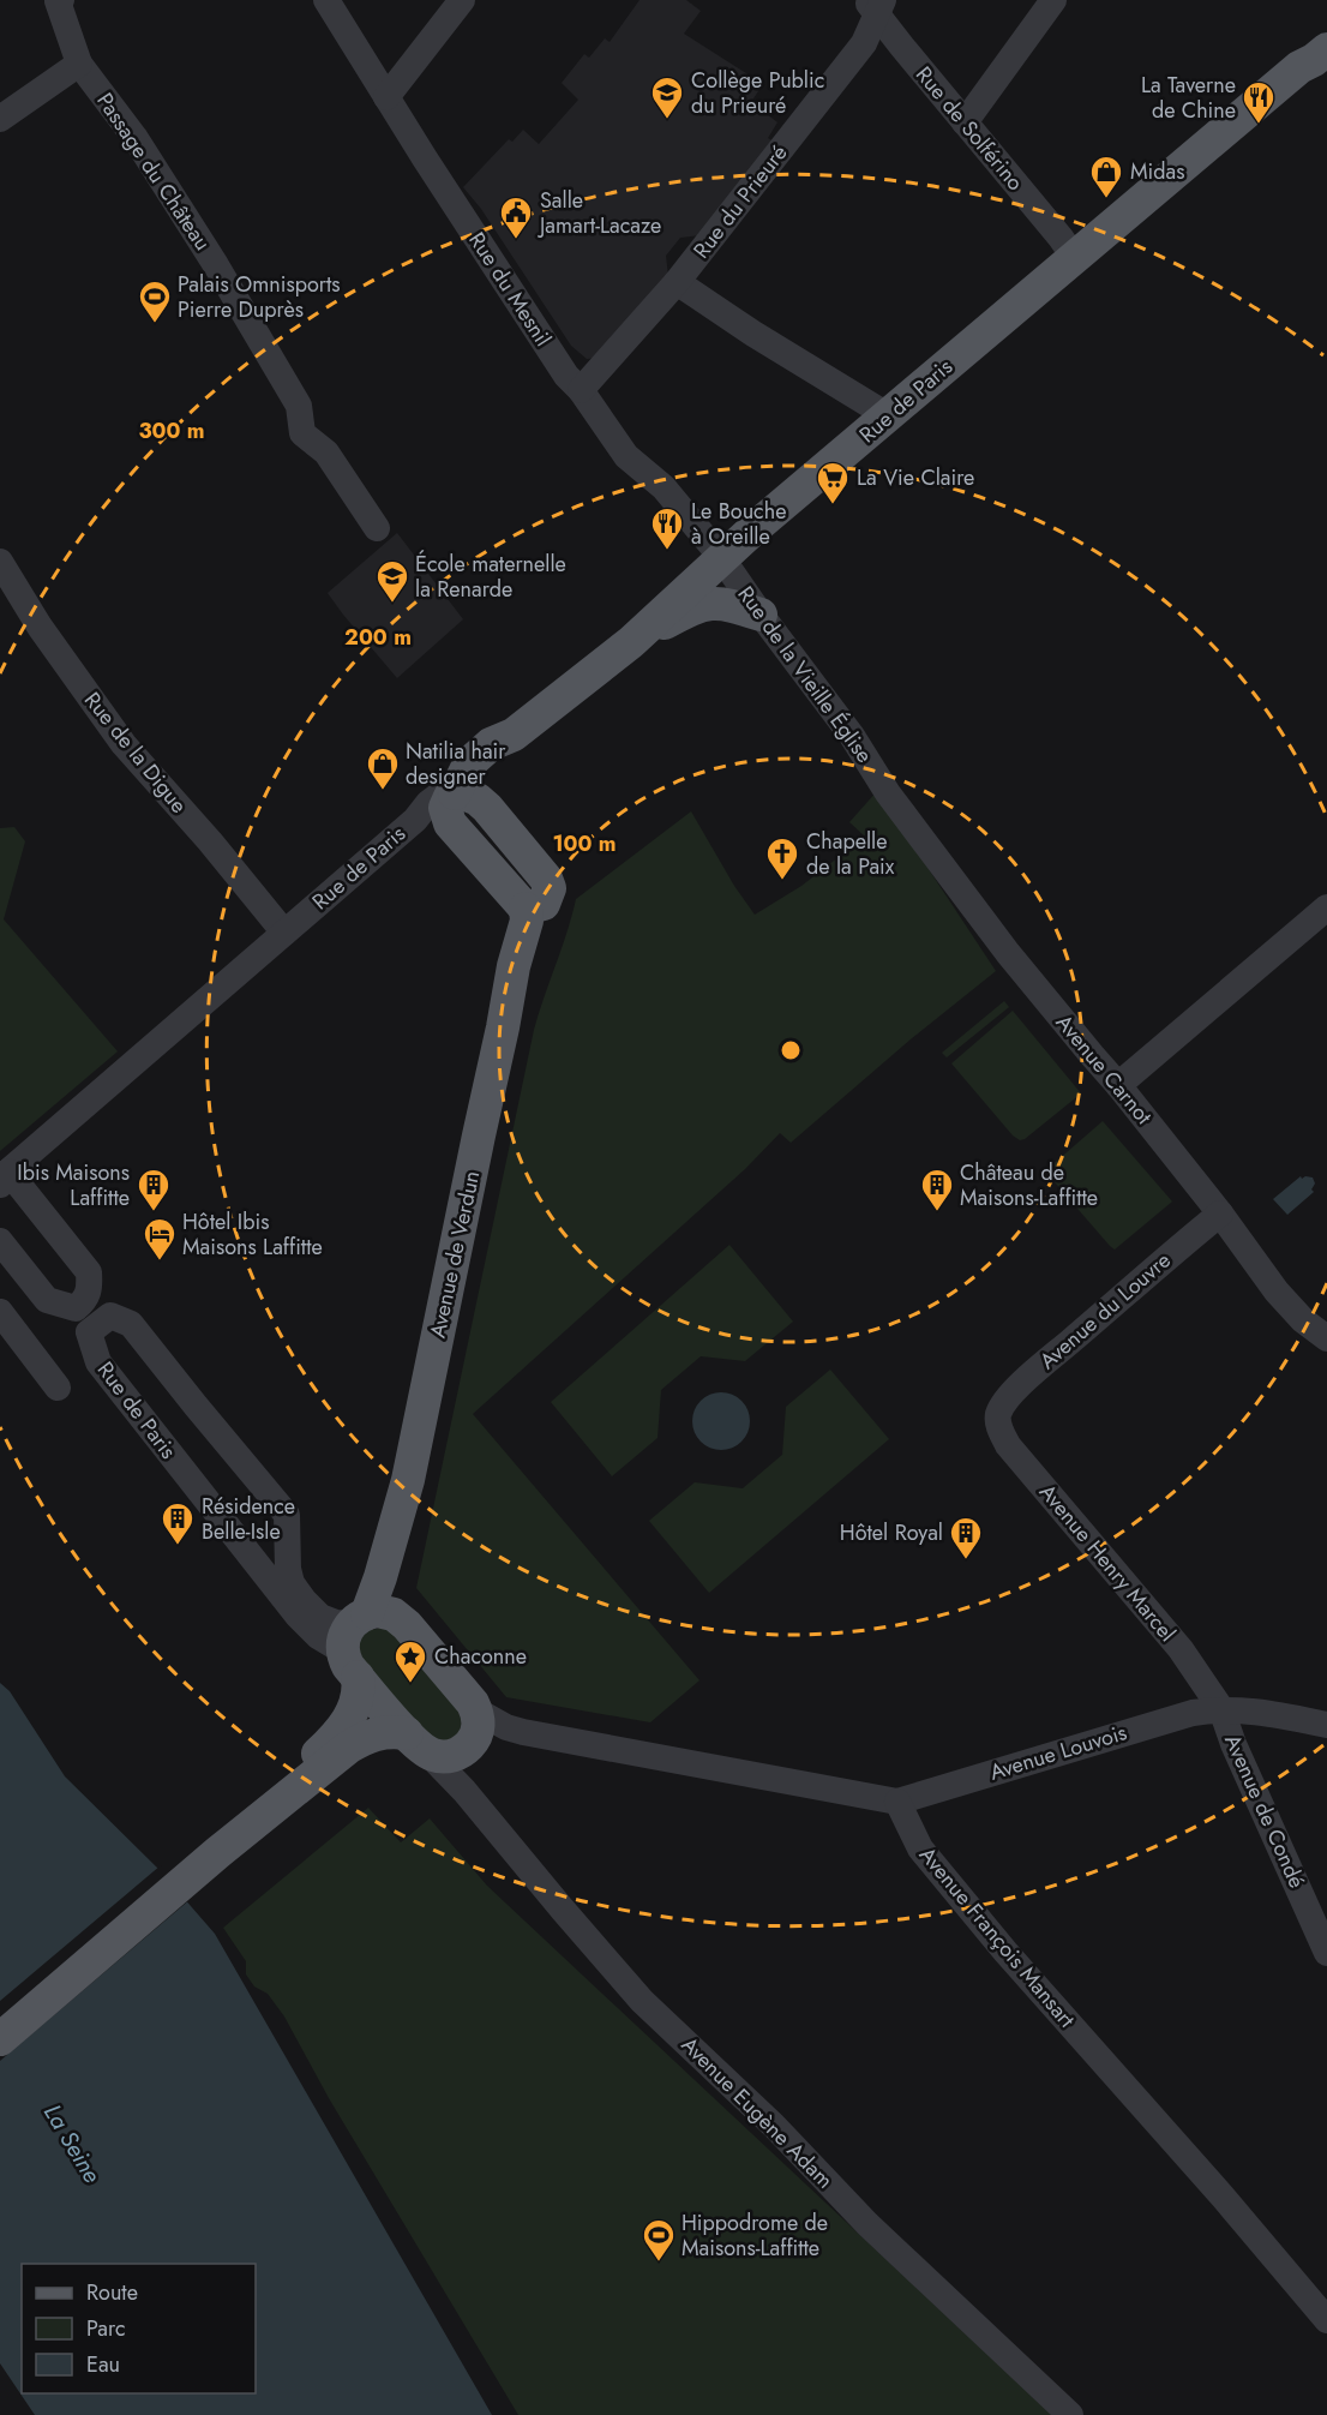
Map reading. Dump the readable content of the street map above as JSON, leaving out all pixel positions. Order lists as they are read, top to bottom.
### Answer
{
  "streets": {
    "main road": ["Rue de Paris", "Avenue de Verdun"],
    "street": [
      "Rue de Solférino",
      "Passage du Château",
      "Rue du Prieuré",
      "Rue du Mesnil",
      "Rue de la Vieille Église",
      "Rue de la Digue",
      "Avenue Carnot",
      "Avenue du Louvre",
      "Avenue Henry Marcel",
      "Avenue Louvois",
      "Avenue de Condé",
      "Avenue François Mansart",
      "Avenue Eugène Adam"
    ]
  },
  "crossings": [
    ["Rue de Solférino", "Rue du Prieuré"],
    ["Rue de Solférino", "Rue de Paris"],
    ["Rue du Prieuré", "Rue du Mesnil"],
    ["Rue du Mesnil", "Rue de Paris"],
    ["Rue du Mesnil", "Rue de la Vieille Église"],
    ["Rue de Paris", "Rue de la Vieille Église"],
    ["Rue de Paris", "Rue de la Digue"],
    ["Rue de Paris", "Avenue de Verdun"],
    ["Rue de la Vieille Église", "Avenue Carnot"],
    ["Avenue Carnot", "Avenue du Louvre"],
    ["Avenue du Louvre", "Avenue Henry Marcel"],
    ["Avenue Henry Marcel", "Avenue Louvois"],
    ["Avenue Henry Marcel", "Avenue de Condé"],
    ["Avenue Louvois", "Avenue de Condé"],
    ["Avenue Louvois", "Avenue François Mansart"]
  ],
  "water": ["La Seine"],
  "places": {
    "school or university": ["Collège Public du Prieuré", "École maternelle la Renarde"],
    "restaurant": ["La Taverne de Chine", "Le Bouche à Oreille"],
    "shop": ["Midas", "Natilia hair designer"],
    "public building": ["Salle Jamart-Lacaze"],
    "sports": ["Palais Omnisports Pierre Duprès", "Hippodrome de Maisons-Laffitte"],
    "supermarket": ["La Vie Claire"],
    "church": ["Chapelle de la Paix"],
    "building": [
      "Ibis Maisons Laffitte",
      "Château de Maisons-Laffitte",
      "Résidence Belle-Isle",
      "Hôtel Royal"
    ],
    "hotel": ["Hôtel Ibis Maisons Laffitte"],
    "place": ["Chaconne"]
  },
  "legend": ["Route", "Parc", "Eau"],
  "rings": ["300 m", "200 m", "100 m"]
}
